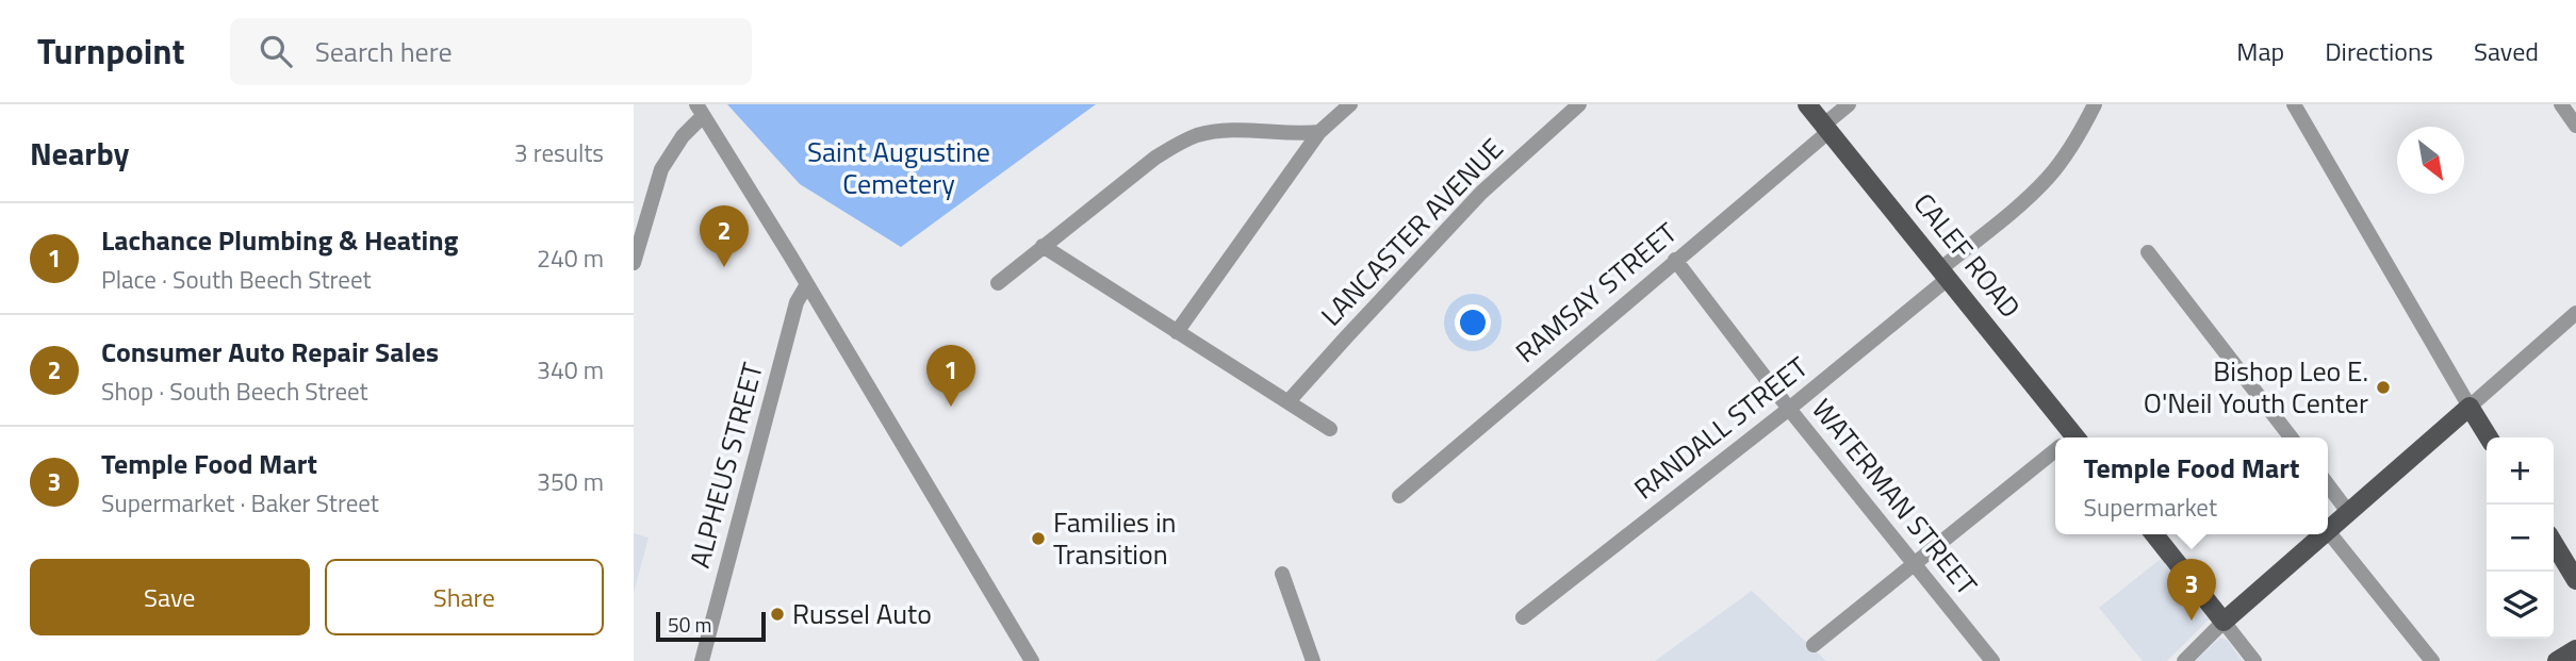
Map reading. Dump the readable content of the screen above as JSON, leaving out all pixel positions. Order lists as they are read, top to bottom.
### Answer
{
  "streets": {
    "main road": ["CALEF ROAD"],
    "street": [
      "LANCASTER AVENUE",
      "RAMSAY STREET",
      "RANDALL STREET",
      "ALPHEUS STREET",
      "WATERMAN STREET"
    ]
  },
  "crossings": [
    ["CALEF ROAD", "RAMSAY STREET"],
    ["CALEF ROAD", "RANDALL STREET"],
    ["RAMSAY STREET", "WATERMAN STREET"],
    ["RANDALL STREET", "WATERMAN STREET"]
  ],
  "parks": ["Saint Augustine Cemetery"],
  "places": ["Bishop Leo E. O'Neil Youth Center", "Families in Transition", "Russel Auto"],
  "scale_bar": "50 m",
  "north": "bottom right",
  "page": {
    "header": "Turnpoint",
    "search": "Search here",
    "nav": ["Map", "Directions", "Saved"],
    "heading": ["Nearby", "3 results"],
    "list": [
      {
        "mark": "1",
        "name": "Lachance Plumbing & Heating",
        "note": "Place · South Beech Street",
        "value": "240 m"
      },
      {
        "mark": "2",
        "name": "Consumer Auto Repair Sales",
        "note": "Shop · South Beech Street",
        "value": "340 m"
      },
      {
        "mark": "3",
        "name": "Temple Food Mart",
        "note": "Supermarket · Baker Street",
        "value": "350 m"
      }
    ],
    "pins": ["2", "1", "3"],
    "map_buttons": ["+", "−"],
    "popup": ["Temple Food Mart", "Supermarket"],
    "buttons": ["Save", "Share"],
    "scale": "50 m"
  }
}
